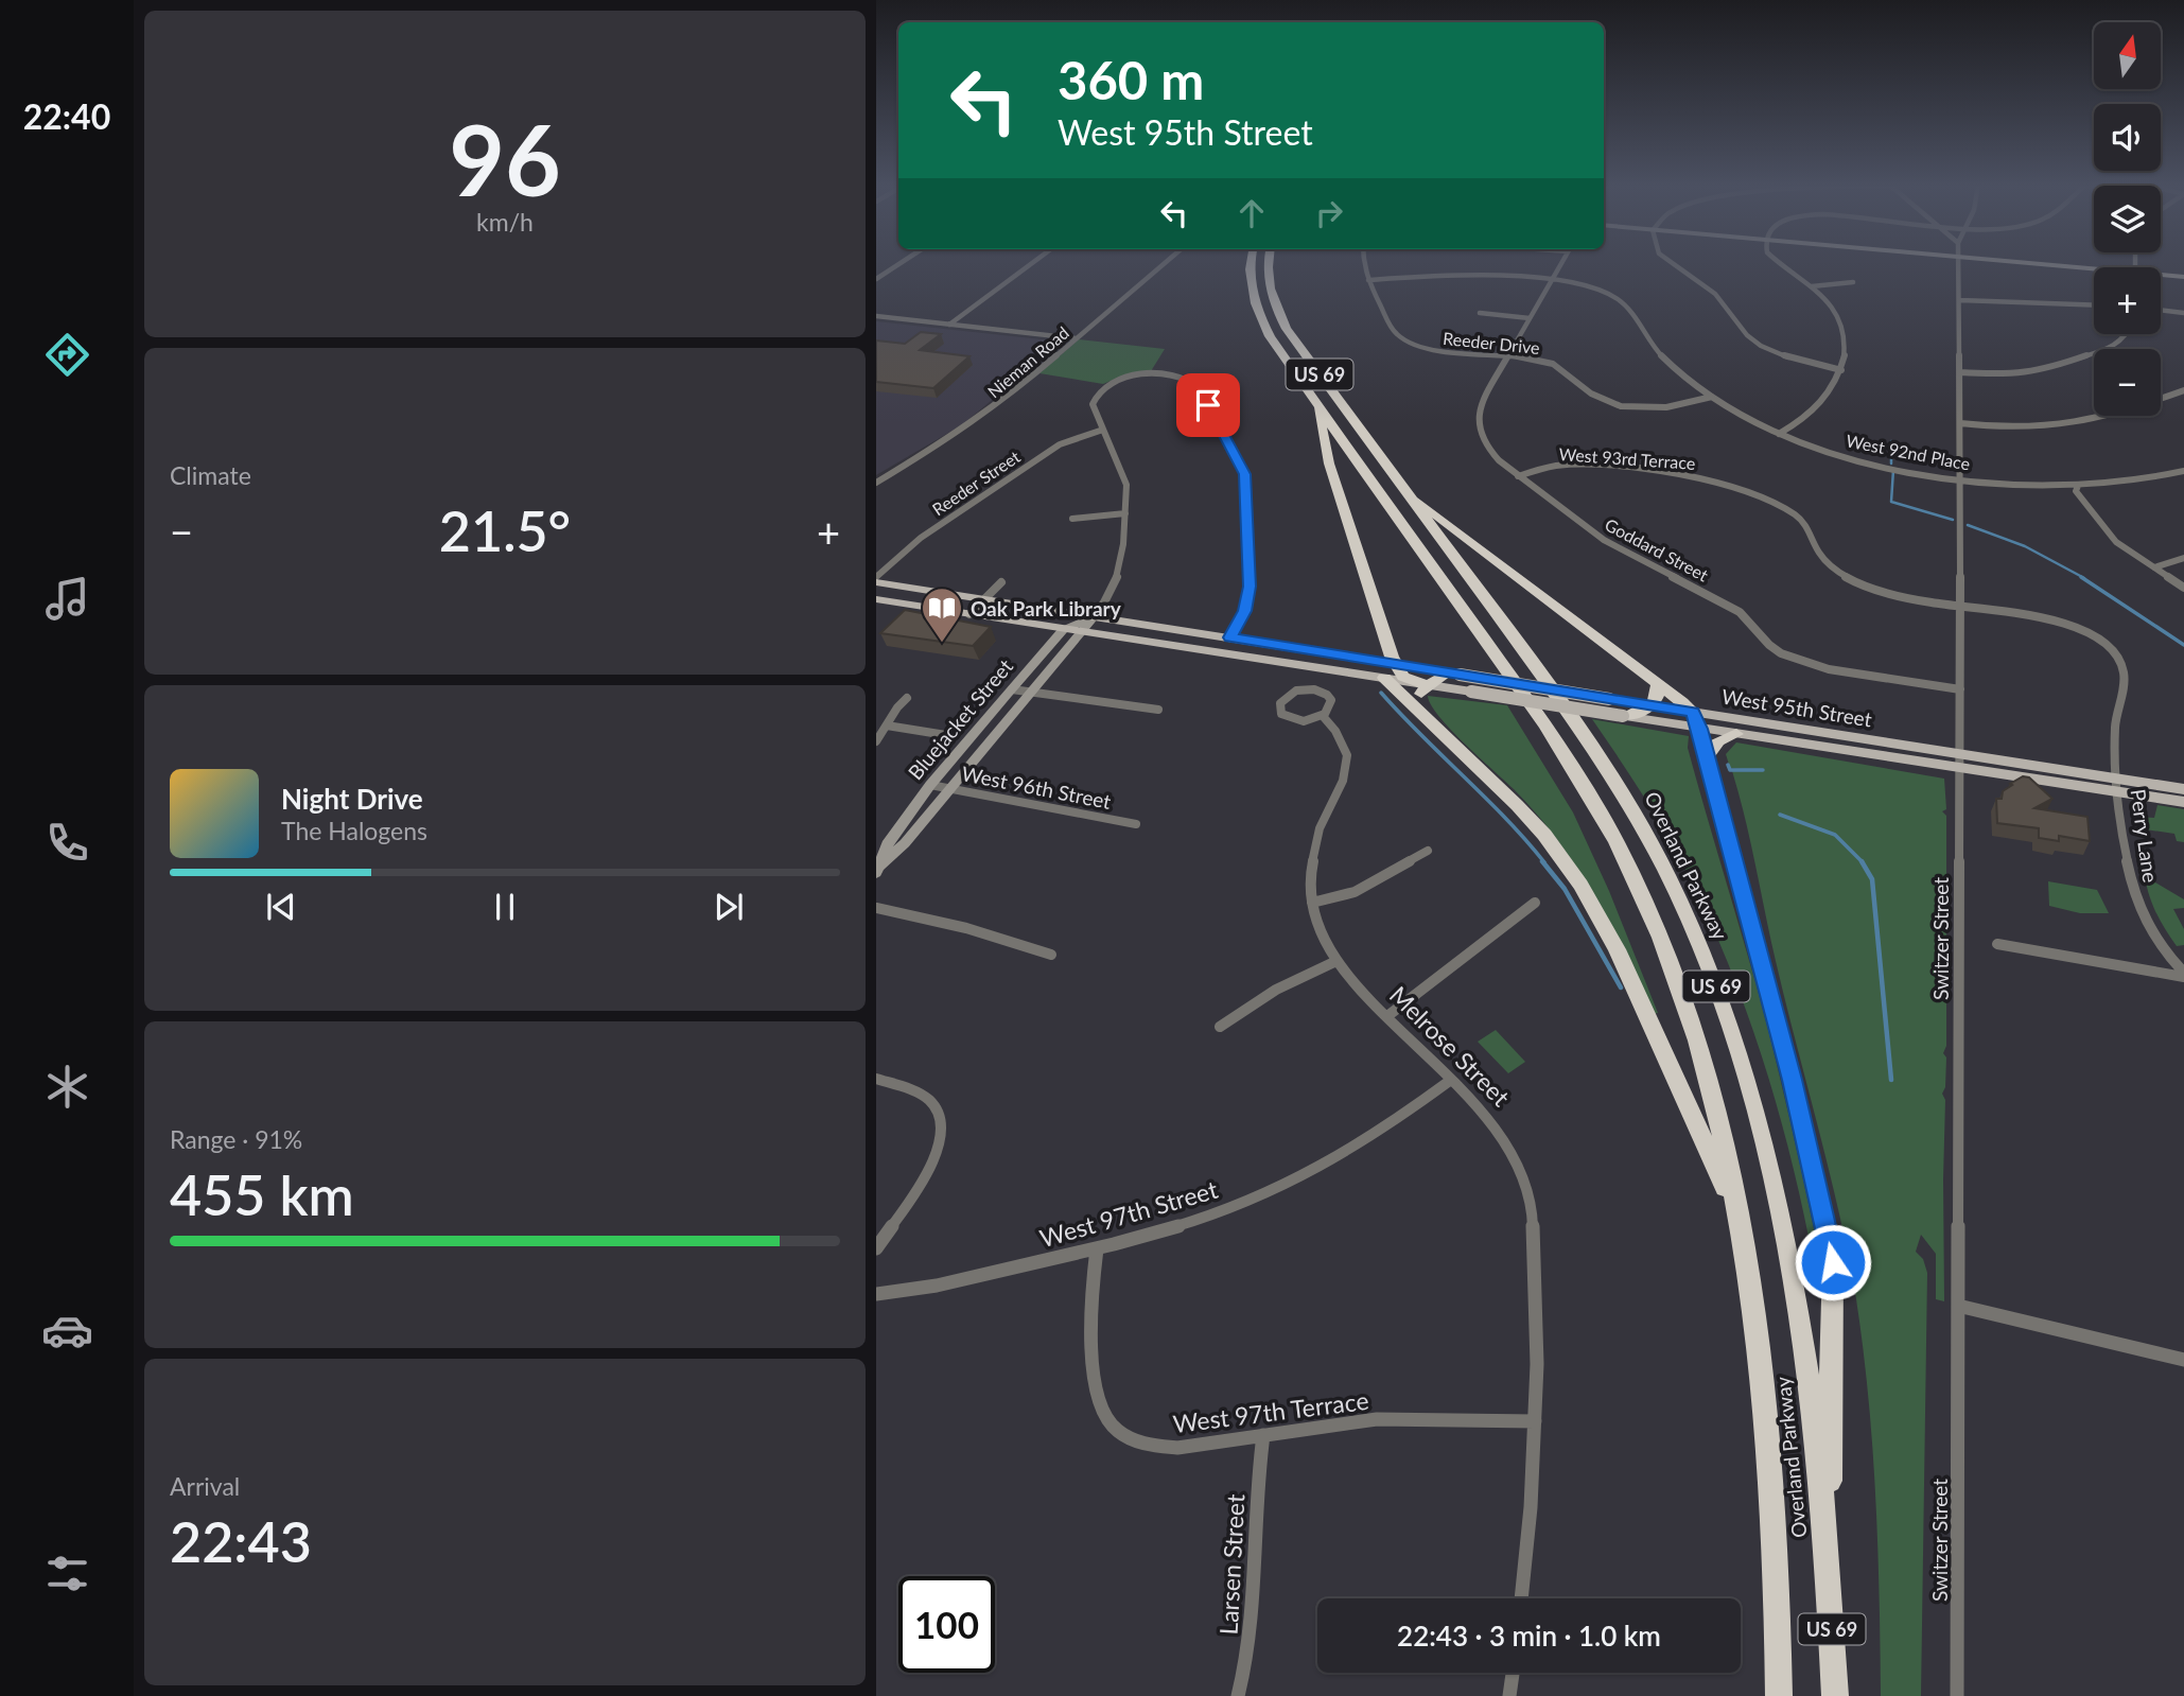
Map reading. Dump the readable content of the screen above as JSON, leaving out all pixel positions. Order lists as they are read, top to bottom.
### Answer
{
  "streets": {
    "highway": ["US 69", "Overland Parkway"],
    "main road": ["West 95th Street"],
    "street": [
      "Reeder Drive",
      "Nieman Road",
      "West 92nd Place",
      "West 93rd Terrace",
      "Reeder Street",
      "Goddard Street",
      "Bluejacket Street",
      "West 96th Street",
      "Perry Lane",
      "Switzer Street",
      "Melrose Street",
      "West 97th Street",
      "West 97th Terrace",
      "Larsen Street"
    ]
  },
  "crossings": [
    ["Reeder Drive", "West 92nd Place"],
    ["Reeder Drive", "Goddard Street"],
    ["West 92nd Place", "Goddard Street"],
    ["West 92nd Place", "Switzer Street"],
    ["West 93rd Terrace", "Goddard Street"],
    ["West 93rd Terrace", "West 95th Street"],
    ["West 93rd Terrace", "Perry Lane"],
    ["West 93rd Terrace", "Switzer Street"],
    ["Reeder Street", "West 95th Street"],
    ["Reeder Street", "Bluejacket Street"],
    ["Goddard Street", "Switzer Street"],
    ["West 95th Street", "Bluejacket Street"],
    ["West 95th Street", "Perry Lane"],
    ["West 95th Street", "Switzer Street"],
    ["Bluejacket Street", "West 96th Street"],
    ["Melrose Street", "West 97th Street"],
    ["Melrose Street", "West 97th Terrace"],
    ["West 97th Street", "West 97th Terrace"],
    ["West 97th Terrace", "Larsen Street"]
  ],
  "places": {
    "library": ["Oak Park Library"]
  },
  "north": "top",
  "page": {
    "tabs": "22:40",
    "tile": [
      ["96", "km/h"],
      "Climate",
      ["Range · 91%", "455 km"],
      ["Arrival", "22:43"]
    ],
    "map_buttons": ["+", "−"],
    "turn": ["360 m", "West 95th Street"],
    "heat": ["−", "21.5°", "+"],
    "song": ["Night Drive", "The Halogens"],
    "limit": "100",
    "trip": "22:43 · 3 min · 1.0 km"
  }
}
